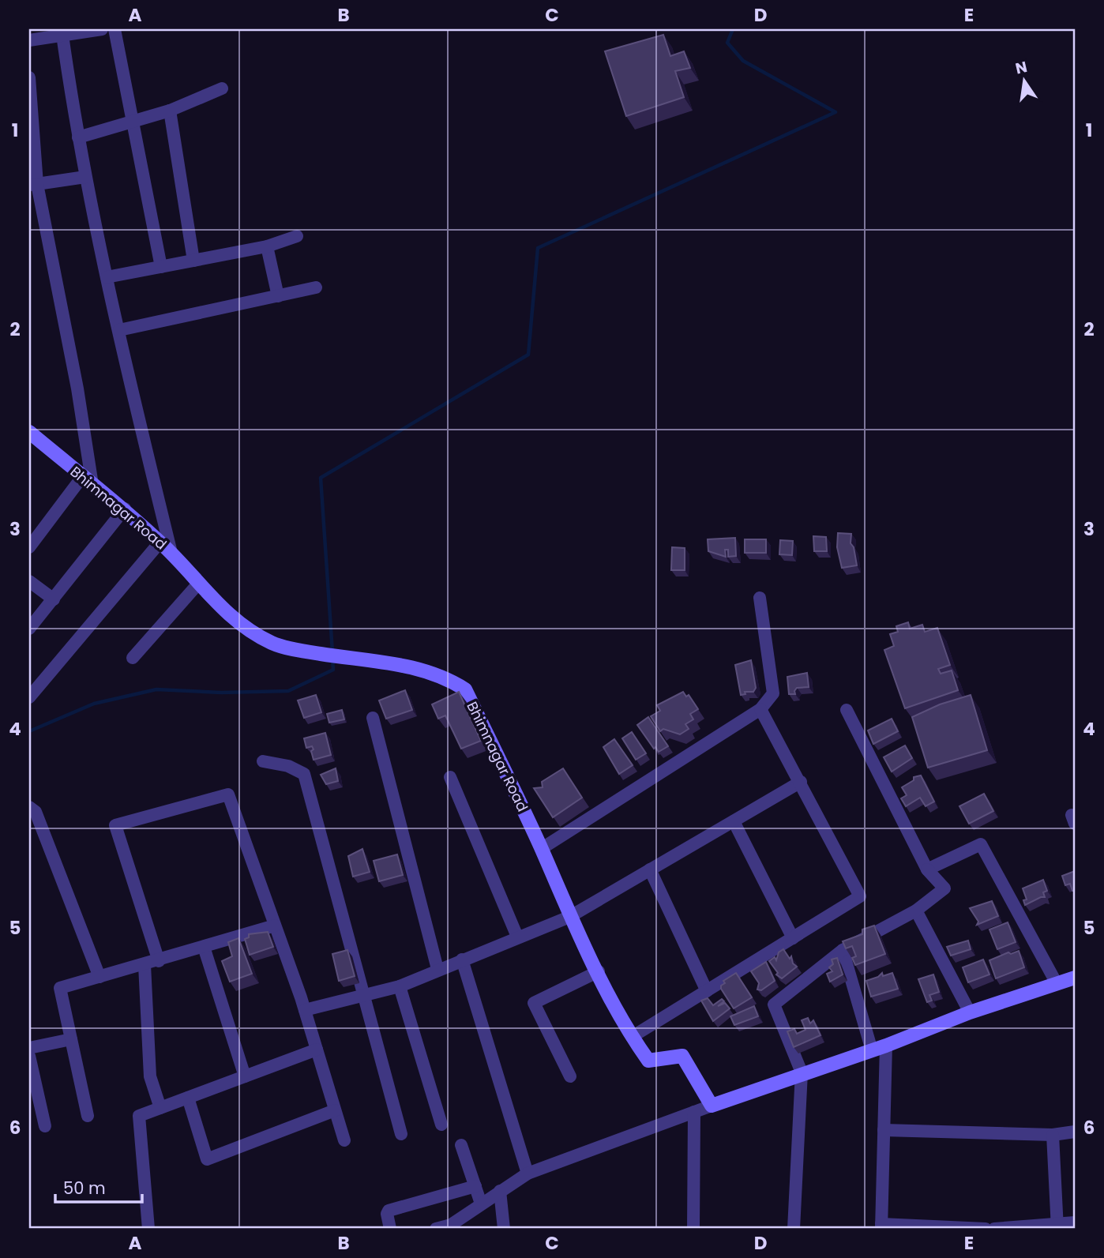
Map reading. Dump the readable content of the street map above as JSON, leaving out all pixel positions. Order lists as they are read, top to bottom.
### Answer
{
  "streets": {
    "street": ["Bhimnagar Road"]
  },
  "scale_bar": "50 m",
  "north": "top",
  "grid": {
    "columns": [
      "A",
      "B",
      "C",
      "D",
      "E"
    ],
    "rows": [
      "1",
      "2",
      "3",
      "4",
      "5",
      "6"
    ]
  }
}
